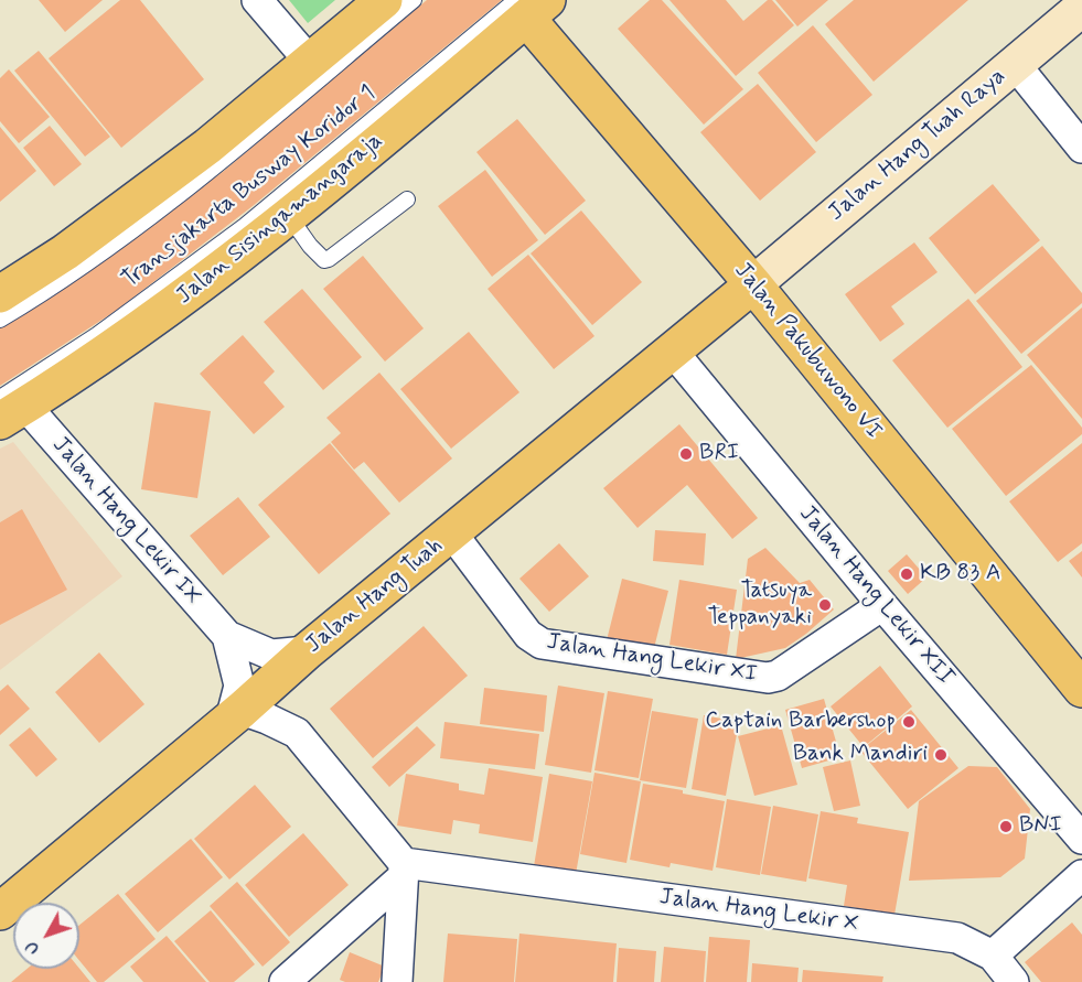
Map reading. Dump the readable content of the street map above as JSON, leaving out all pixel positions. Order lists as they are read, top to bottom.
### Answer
{
  "streets": {
    "main road": ["Jalan Sisingamangaraja", "Jalan Pakubuwono VI", "Jalan Hang Tuah"],
    "street": [
      "Jalan Hang Tuah Raya",
      "Jalan Hang Lekir IX",
      "Jalan Hang Lekir XII",
      "Jalan Hang Lekir XI",
      "Jalan Hang Lekir X"
    ],
    "lane": ["Transjakarta Busway Koridor 1"]
  },
  "crossings": [
    ["Jalan Hang Tuah Raya", "Jalan Pakubuwono VI"],
    ["Jalan Hang Tuah Raya", "Jalan Hang Tuah"],
    ["Transjakarta Busway Koridor 1", "Jalan Sisingamangaraja"],
    ["Transjakarta Busway Koridor 1", "Jalan Pakubuwono VI"],
    ["Transjakarta Busway Koridor 1", "Jalan Hang Lekir IX"],
    ["Jalan Sisingamangaraja", "Jalan Pakubuwono VI"],
    ["Jalan Sisingamangaraja", "Jalan Hang Lekir IX"],
    ["Jalan Pakubuwono VI", "Jalan Hang Tuah"],
    ["Jalan Hang Lekir IX", "Jalan Hang Tuah"],
    ["Jalan Hang Tuah", "Jalan Hang Lekir XII"],
    ["Jalan Hang Tuah", "Jalan Hang Lekir XI"],
    ["Jalan Hang Lekir XII", "Jalan Hang Lekir XI"]
  ],
  "places": [
    "BRI",
    "KB 83 A",
    "Tatsuya Teppanyaki",
    "Captain Barbershop",
    "Bank Mandiri",
    "BNI"
  ],
  "north": "bottom left"
}
